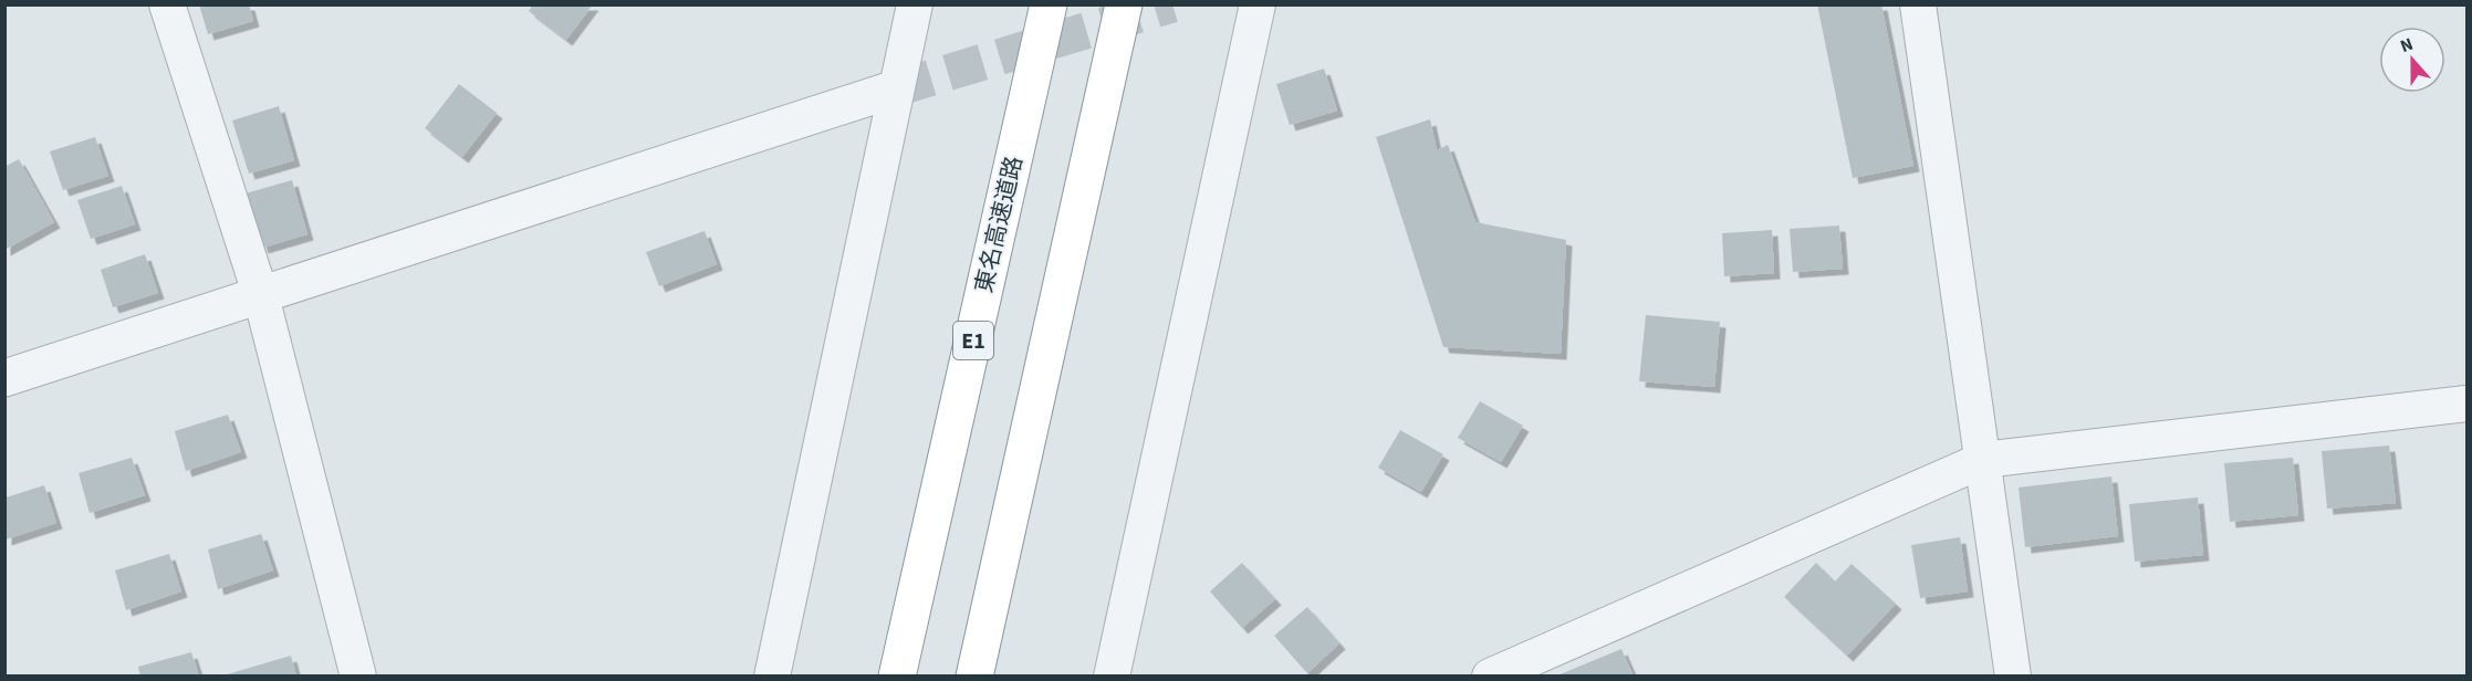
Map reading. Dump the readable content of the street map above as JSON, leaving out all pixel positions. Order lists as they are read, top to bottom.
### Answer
{
  "streets": {
    "highway": ["東名高速道路", "E1"]
  },
  "north": "top"
}
